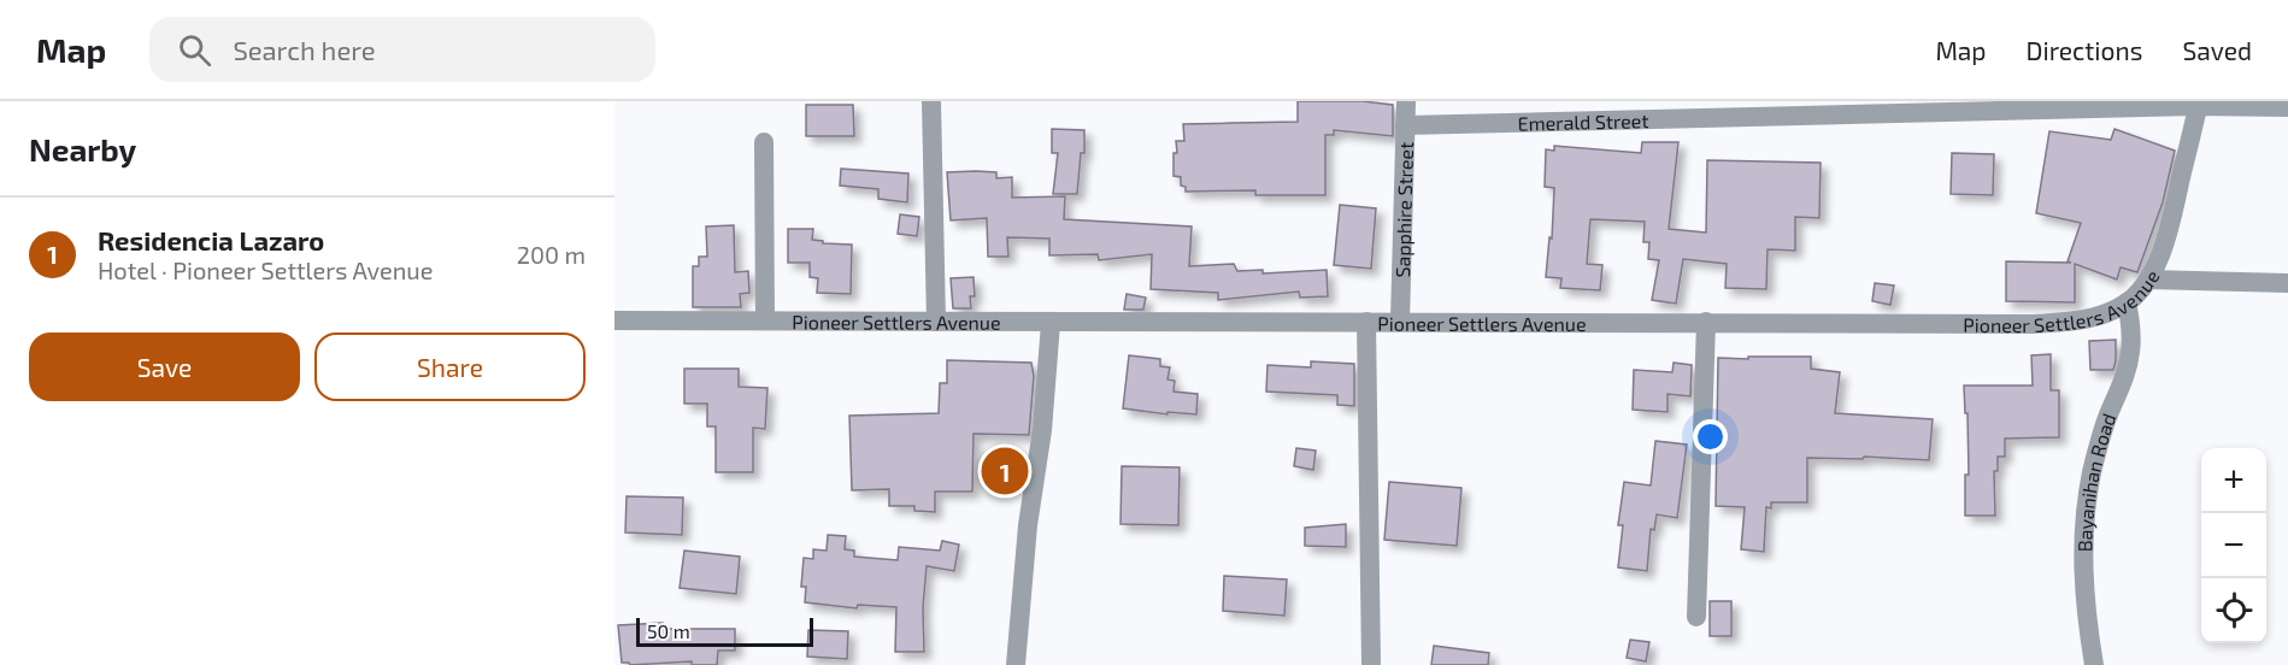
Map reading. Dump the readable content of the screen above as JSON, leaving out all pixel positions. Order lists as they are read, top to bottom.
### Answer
{
  "streets": {
    "street": [
      "Emerald Street",
      "Sapphire Street",
      "Pioneer Settlers Avenue",
      "Bayanihan Road"
    ]
  },
  "crossings": [
    ["Emerald Street", "Sapphire Street"],
    ["Emerald Street", "Pioneer Settlers Avenue"],
    ["Sapphire Street", "Pioneer Settlers Avenue"],
    ["Pioneer Settlers Avenue", "Bayanihan Road"]
  ],
  "scale_bar": "50 m",
  "page": {
    "header": "Map",
    "search": "Search here",
    "nav": ["Map", "Directions", "Saved"],
    "heading": "Nearby",
    "list": [
      {
        "mark": "1",
        "name": "Residencia Lazaro",
        "note": "Hotel · Pioneer Settlers Avenue",
        "value": "200 m"
      }
    ],
    "buttons": ["Save", "Share"],
    "pins": "1",
    "map_buttons": ["+", "−"],
    "scale": "50 m"
  }
}
